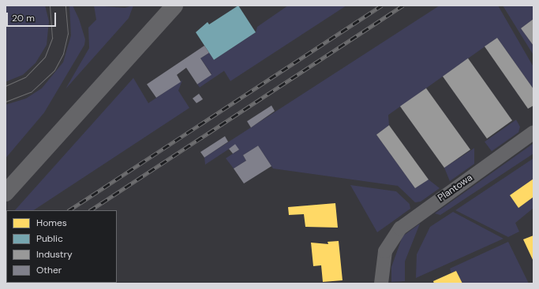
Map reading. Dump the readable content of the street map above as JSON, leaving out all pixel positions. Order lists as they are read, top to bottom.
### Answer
{
  "streets": {
    "street": ["Plantowa"]
  },
  "legend": [
    "Homes",
    "Public",
    "Industry",
    "Other"
  ],
  "scale_bar": "20 m"
}
